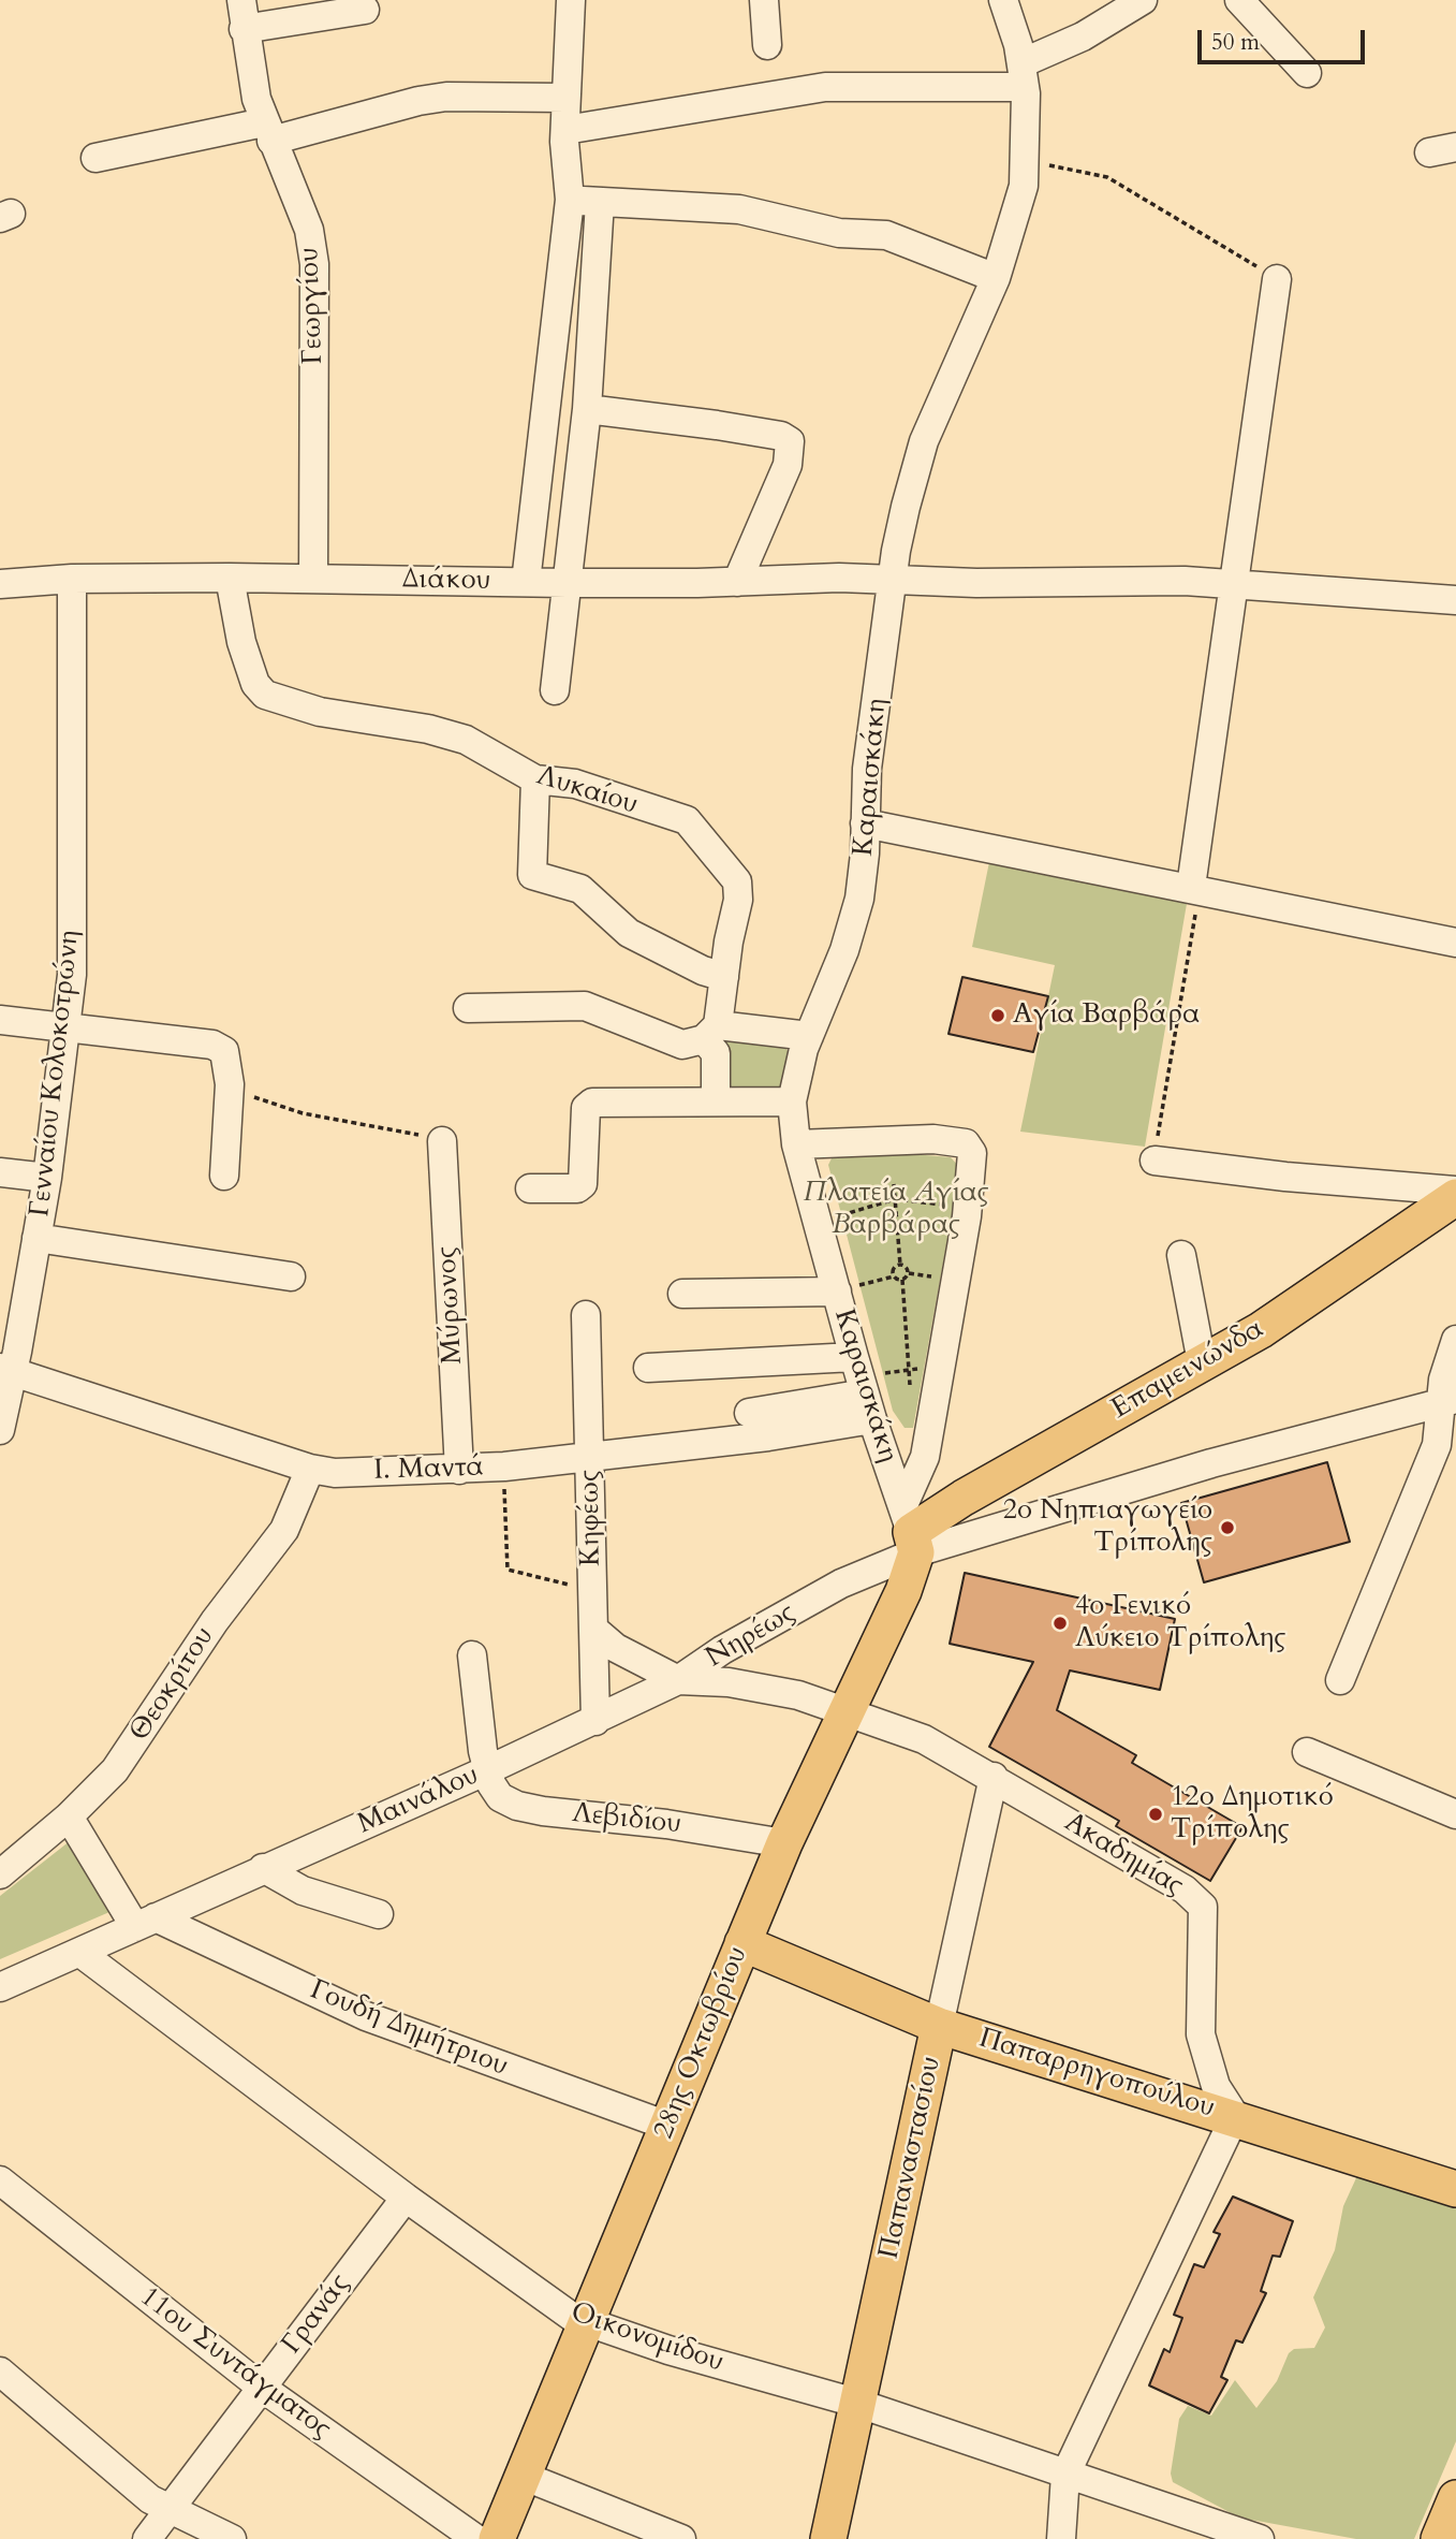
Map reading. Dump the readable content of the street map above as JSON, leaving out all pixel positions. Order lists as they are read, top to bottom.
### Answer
{
  "streets": {
    "main road": [
      "Επαμεινώνδα",
      "28ης Οκτωβρίου",
      "Παπαρρηγοπούλου",
      "Παπαναστασίου"
    ],
    "street": [
      "Γεωργίου",
      "Διάκου",
      "Καραισκάκη",
      "Λυκαίου",
      "Γενναίου Κολοκοτρώνη",
      "Μύρωνος",
      "Ι. Μαντά",
      "Κηφέως",
      "Νηρέως",
      "Θεοκρίτου",
      "Μαινάλου",
      "Λεβιδίου",
      "Ακαδημίας",
      "Γουδή Δημήτριου",
      "Γρανάς",
      "Οικονομίδου",
      "11ου Συντάγματος"
    ]
  },
  "crossings": [
    ["Γεωργίου", "Διάκου"],
    ["Διάκου", "Καραισκάκη"],
    ["Διάκου", "Λυκαίου"],
    ["Διάκου", "Γενναίου Κολοκοτρώνη"],
    ["Καραισκάκη", "Επαμεινώνδα"],
    ["Καραισκάκη", "Ι. Μαντά"],
    ["Καραισκάκη", "Νηρέως"],
    ["Καραισκάκη", "28ης Οκτωβρίου"],
    ["Γενναίου Κολοκοτρώνη", "Ι. Μαντά"],
    ["Μύρωνος", "Ι. Μαντά"],
    ["Επαμεινώνδα", "Νηρέως"],
    ["Επαμεινώνδα", "28ης Οκτωβρίου"],
    ["Ι. Μαντά", "Κηφέως"],
    ["Ι. Μαντά", "Θεοκρίτου"],
    ["Κηφέως", "Νηρέως"],
    ["Κηφέως", "Μαινάλου"],
    ["Νηρέως", "Μαινάλου"],
    ["Νηρέως", "28ης Οκτωβρίου"],
    ["Μαινάλου", "Λεβιδίου"],
    ["Μαινάλου", "Γουδή Δημήτριου"],
    ["Μαινάλου", "Οικονομίδου"],
    ["Λεβιδίου", "28ης Οκτωβρίου"],
    ["Ακαδημίας", "28ης Οκτωβρίου"],
    ["Ακαδημίας", "Παπαρρηγοπούλου"],
    ["Ακαδημίας", "Παπαναστασίου"],
    ["Γουδή Δημήτριου", "28ης Οκτωβρίου"],
    ["28ης Οκτωβρίου", "Παπαρρηγοπούλου"],
    ["28ης Οκτωβρίου", "Οικονομίδου"],
    ["Παπαρρηγοπούλου", "Παπαναστασίου"],
    ["Παπαναστασίου", "Οικονομίδου"],
    ["Γρανάς", "Οικονομίδου"],
    ["Γρανάς", "11ου Συντάγματος"]
  ],
  "parks": ["Πλατεία Αγίας Βαρβάρας"],
  "places": [
    "Αγία Βαρβάρα",
    "2ο Νηπιαγωγείο Τρίπολης",
    "4ο Γενικό Λύκειο Τρίπολης",
    "12ο Δημοτικό Τρίπολης"
  ],
  "scale_bar": "50 m"
}
